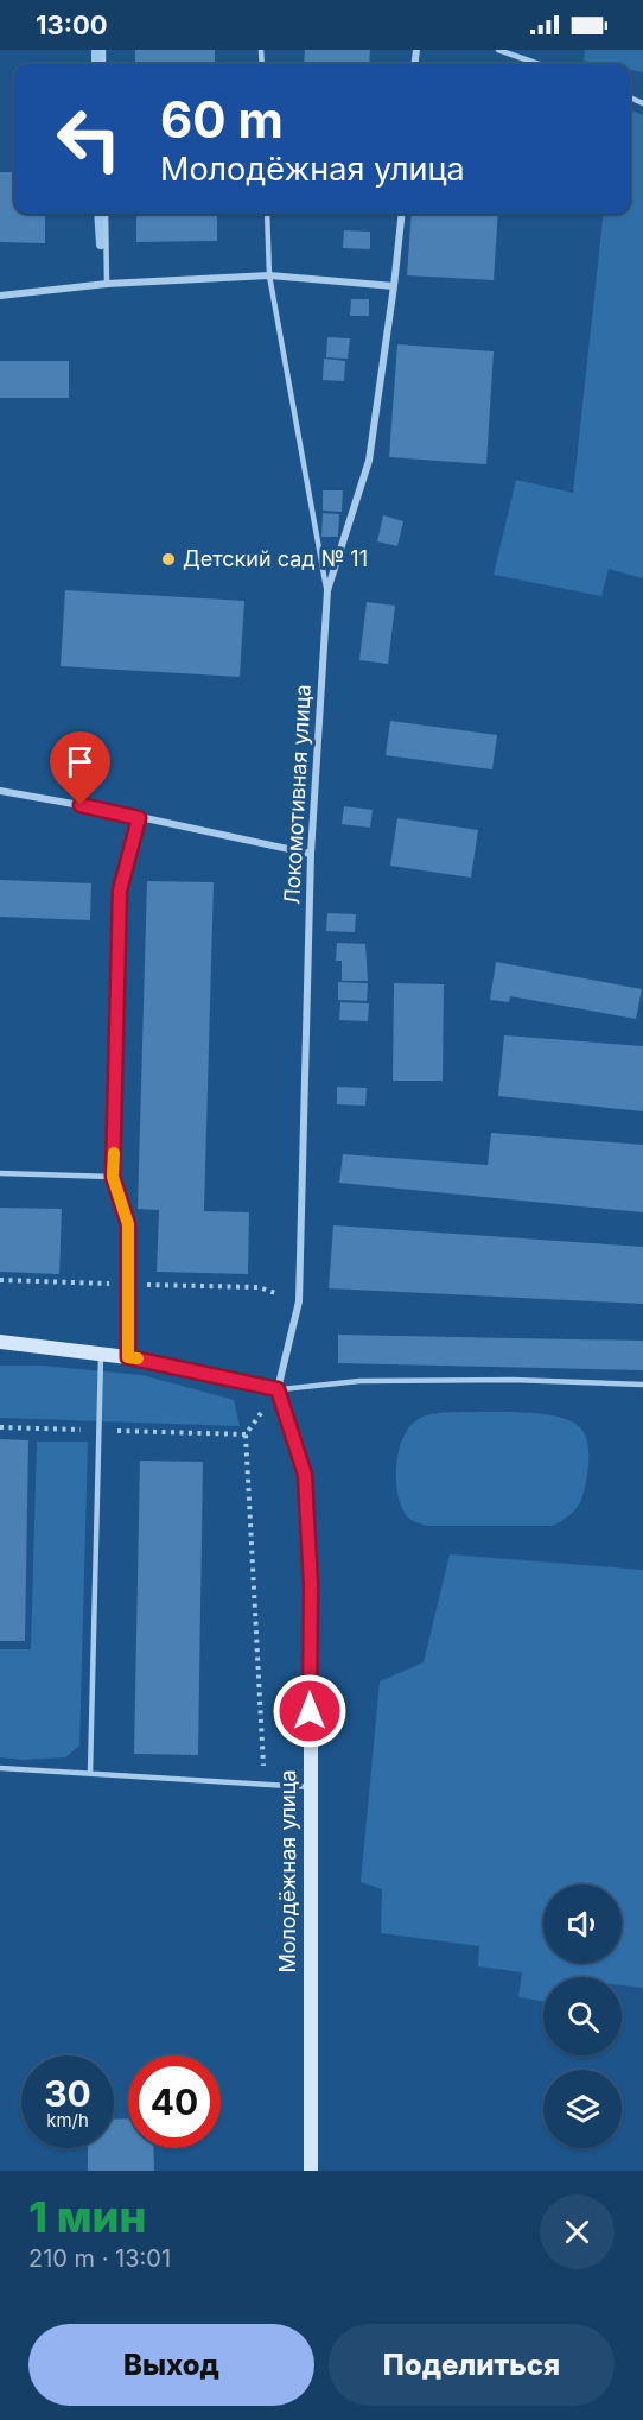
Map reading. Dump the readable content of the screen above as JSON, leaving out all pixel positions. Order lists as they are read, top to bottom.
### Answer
{
  "streets": {
    "street": ["Локомотивная улица", "Молодёжная улица"]
  },
  "crossings": [
    ["Локомотивная улица", "Молодёжная улица"]
  ],
  "places": ["Детский сад № 11"],
  "page": {
    "status": "13:00",
    "turn": ["60 m", "Молодёжная улица"],
    "speed": "30 km/h",
    "limit": "40",
    "heading": ["1 мин", "210 m · 13:01"],
    "buttons": ["Выход", "Поделиться"]
  }
}
